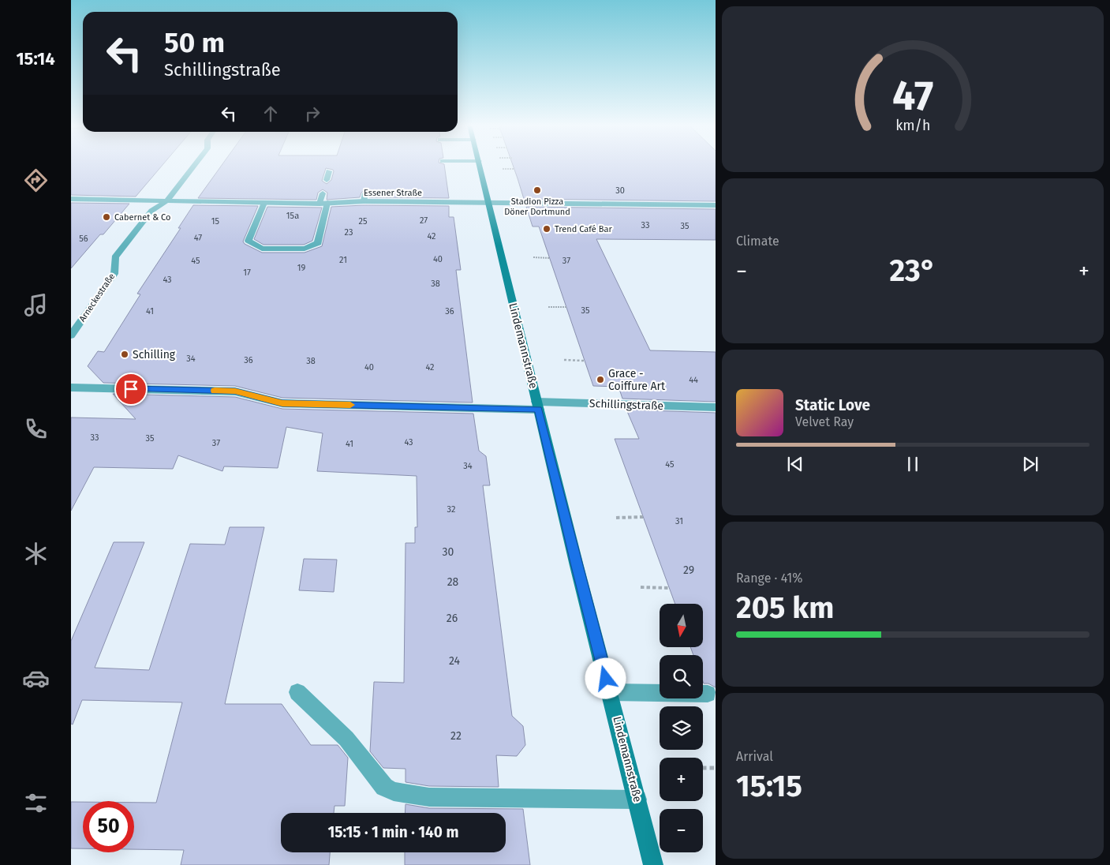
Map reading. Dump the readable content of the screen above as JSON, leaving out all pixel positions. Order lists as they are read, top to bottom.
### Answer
{
  "streets": {
    "main road": ["Lindemannstraße"],
    "street": ["Essener Straße", "Arneckestraße", "Schillingstraße"]
  },
  "crossings": [
    ["Essener Straße", "Arneckestraße"],
    ["Essener Straße", "Lindemannstraße"],
    ["Lindemannstraße", "Schillingstraße"]
  ],
  "places": [
    "Stadion Pizza Döner Dortmund",
    "Cabernet & Co",
    "Trend Café Bar",
    "Schilling",
    "Grace - Coiffure Art"
  ],
  "house_numbers": [
    "30",
    "15a",
    "27",
    "15",
    "25",
    "33",
    "35",
    "23",
    "42",
    "47",
    "56",
    "40",
    "21",
    "45",
    "37",
    "19",
    "17",
    "43",
    "38",
    "35",
    "41",
    "36",
    "34",
    "36",
    "38",
    "40",
    "42",
    "44",
    "33",
    "35",
    "43",
    "37",
    "41",
    "45",
    "34",
    "32",
    "31",
    "30",
    "29",
    "28",
    "26",
    "24",
    "22"
  ],
  "north": "bottom",
  "page": {
    "tabs": "15:14",
    "turn": ["50 m", "Schillingstraße"],
    "tile": [
      "Climate",
      ["Range · 41%", "205 km"],
      ["Arrival", "15:15"]
    ],
    "heat": ["−", "23°", "+"],
    "song": ["Static Love", "Velvet Ray"],
    "map_buttons": ["+", "−"],
    "limit": "50",
    "trip": "15:15 · 1 min · 140 m",
    "gauge": ["47", "km/h"]
  }
}
